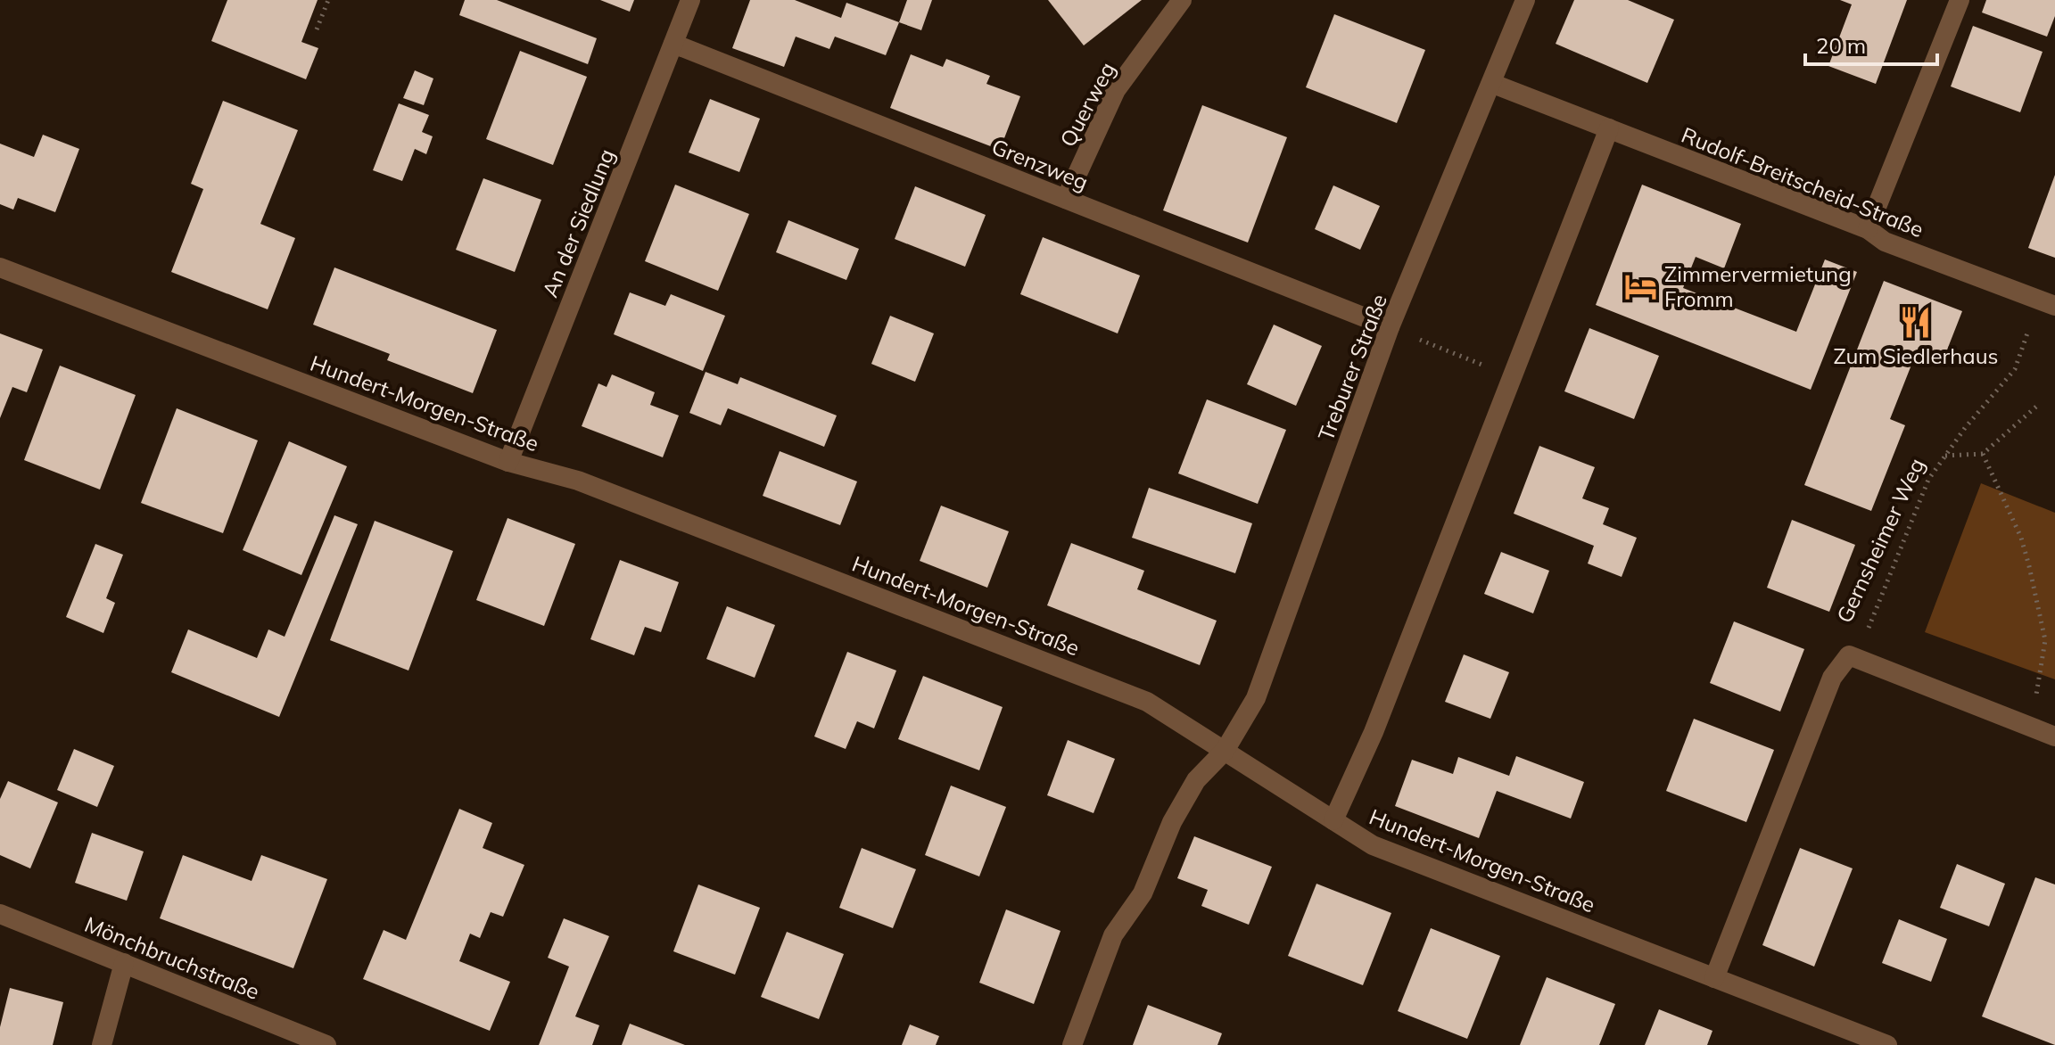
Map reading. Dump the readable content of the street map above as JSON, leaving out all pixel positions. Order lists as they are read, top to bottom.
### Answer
{
  "streets": {
    "street": [
      "Querweg",
      "Grenzweg",
      "Rudolf-Breitscheid-Straße",
      "An der Siedlung",
      "Treburer Straße",
      "Hundert-Morgen-Straße",
      "Gernsheimer Weg",
      "Mönchbruchstraße"
    ]
  },
  "crossings": [
    ["Querweg", "Grenzweg"],
    ["Grenzweg", "An der Siedlung"],
    ["Grenzweg", "Treburer Straße"],
    ["Rudolf-Breitscheid-Straße", "Treburer Straße"],
    ["Rudolf-Breitscheid-Straße", "Gernsheimer Weg"],
    ["An der Siedlung", "Hundert-Morgen-Straße"],
    ["Treburer Straße", "Hundert-Morgen-Straße"],
    ["Hundert-Morgen-Straße", "Gernsheimer Weg"]
  ],
  "places": {
    "hotel": ["Zimmervermietung Fromm"],
    "restaurant": ["Zum Siedlerhaus"]
  },
  "scale_bar": "20 m"
}
